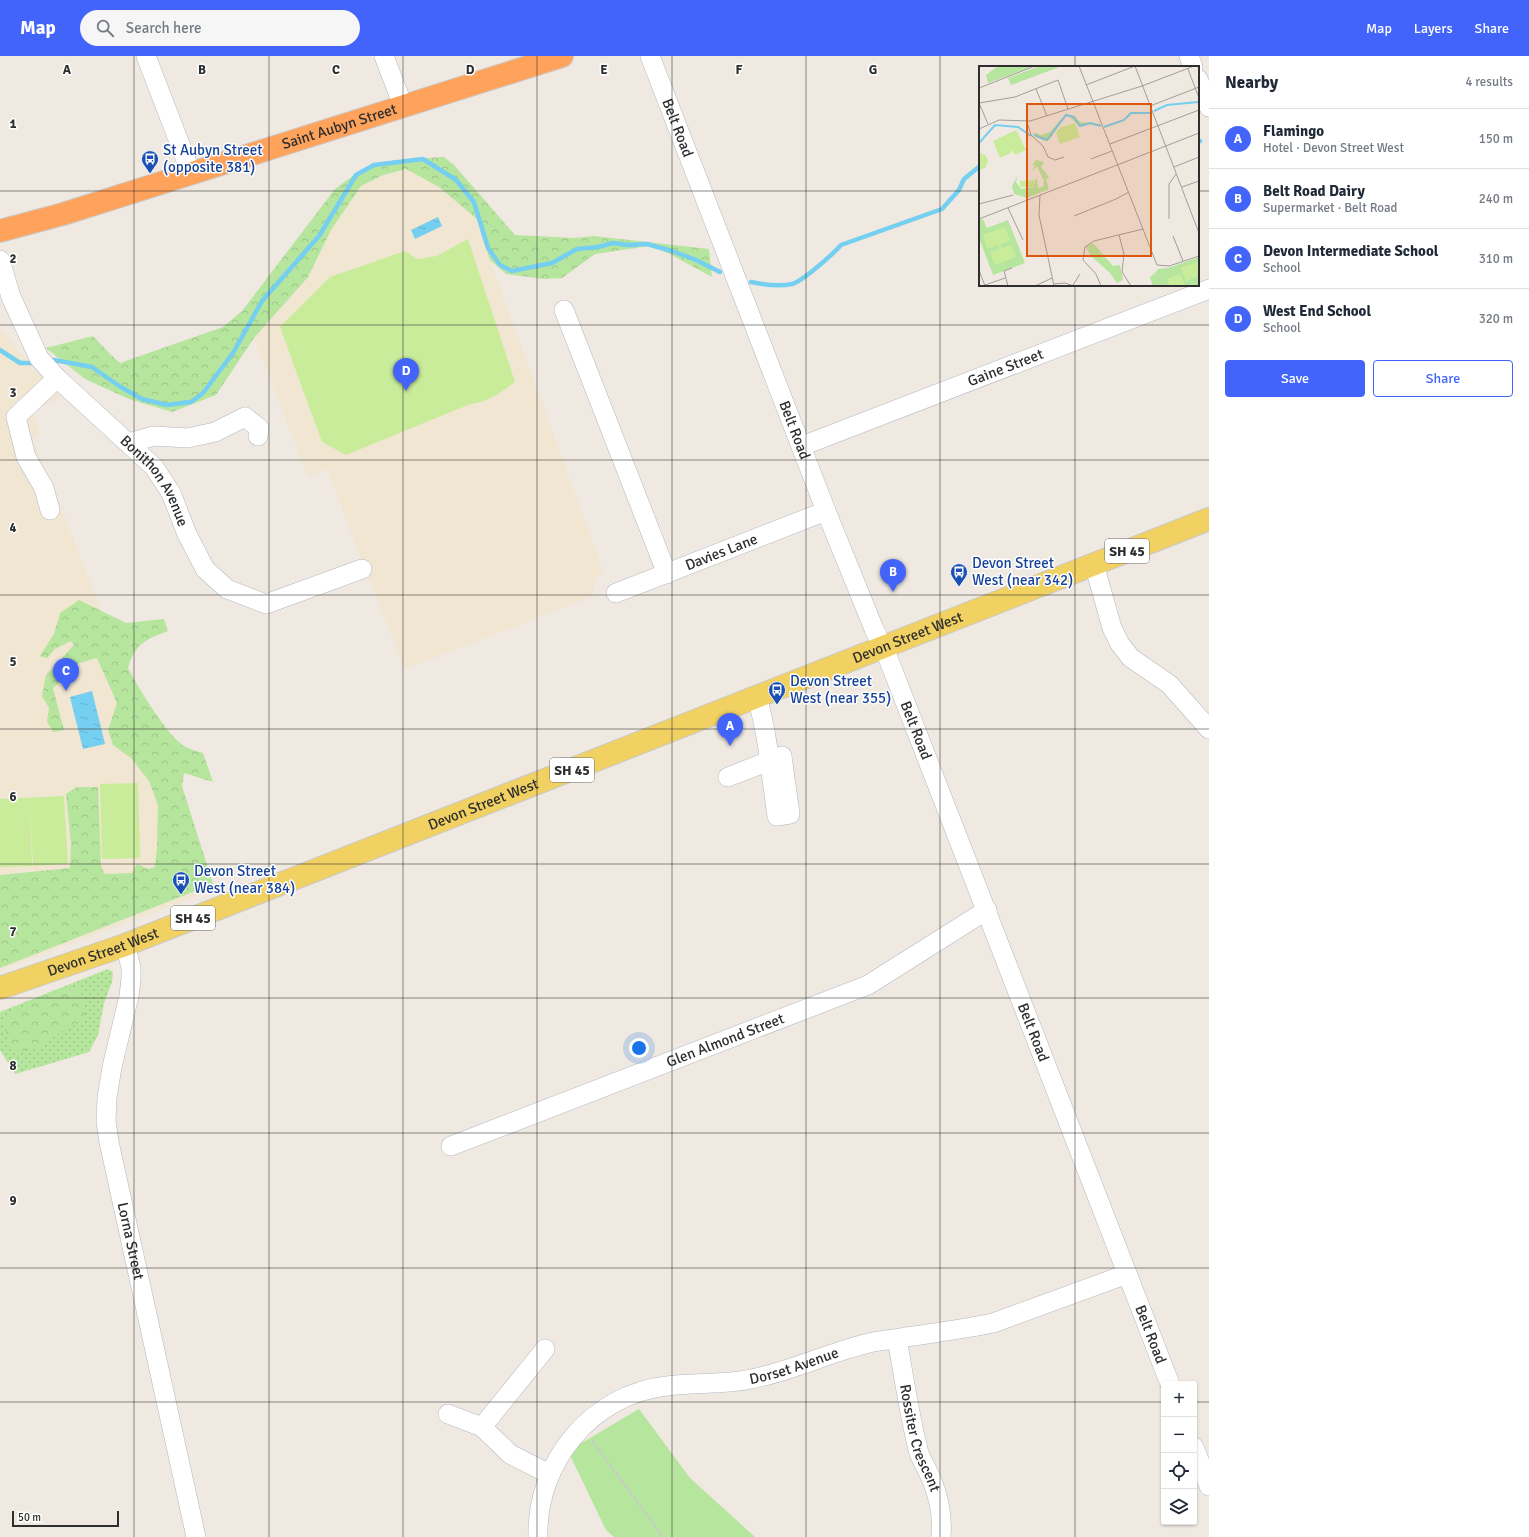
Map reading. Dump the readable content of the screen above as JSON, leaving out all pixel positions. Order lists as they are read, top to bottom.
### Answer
{
  "streets": {
    "highway": ["Saint Aubyn Street"],
    "main road": ["SH 45", "Devon Street West"],
    "street": [
      "Belt Road",
      "Gaine Street",
      "Bonithon Avenue",
      "Davies Lane",
      "Glen Almond Street",
      "Lorna Street",
      "Dorset Avenue",
      "Rossiter Crescent"
    ]
  },
  "crossings": [
    ["Belt Road", "Gaine Street"],
    ["Belt Road", "Davies Lane"],
    ["Belt Road", "Devon Street West"],
    ["Belt Road", "Glen Almond Street"],
    ["Belt Road", "Dorset Avenue"],
    ["Devon Street West", "Lorna Street"],
    ["Dorset Avenue", "Rossiter Crescent"]
  ],
  "places": {
    "bus stop": [
      "St Aubyn Street (opposite 381)",
      "Devon Street West (near 342)",
      "Devon Street West (near 355)",
      "Devon Street West (near 384)"
    ]
  },
  "scale_bar": "50 m",
  "page": {
    "header": "Map",
    "search": "Search here",
    "nav": ["Map", "Layers", "Share"],
    "heading": ["Nearby", "4 results"],
    "list": [
      {
        "mark": "A",
        "name": "Flamingo",
        "note": "Hotel · Devon Street West",
        "value": "150 m"
      },
      {
        "mark": "B",
        "name": "Belt Road Dairy",
        "note": "Supermarket · Belt Road",
        "value": "240 m"
      },
      {
        "mark": "C",
        "name": "Devon Intermediate School",
        "note": "School",
        "value": "310 m"
      },
      {
        "mark": "D",
        "name": "West End School",
        "note": "School",
        "value": "320 m"
      }
    ],
    "buttons": ["Save", "Share"],
    "pins": [
      "D",
      "B",
      "C",
      "A"
    ],
    "map_buttons": ["+", "−"],
    "scale": "50 m"
  },
  "grid": {
    "columns": [
      "A",
      "B",
      "C",
      "D",
      "E",
      "F",
      "G"
    ],
    "rows": [
      "1",
      "2",
      "3",
      "4",
      "5",
      "6",
      "7",
      "8",
      "9"
    ]
  }
}
